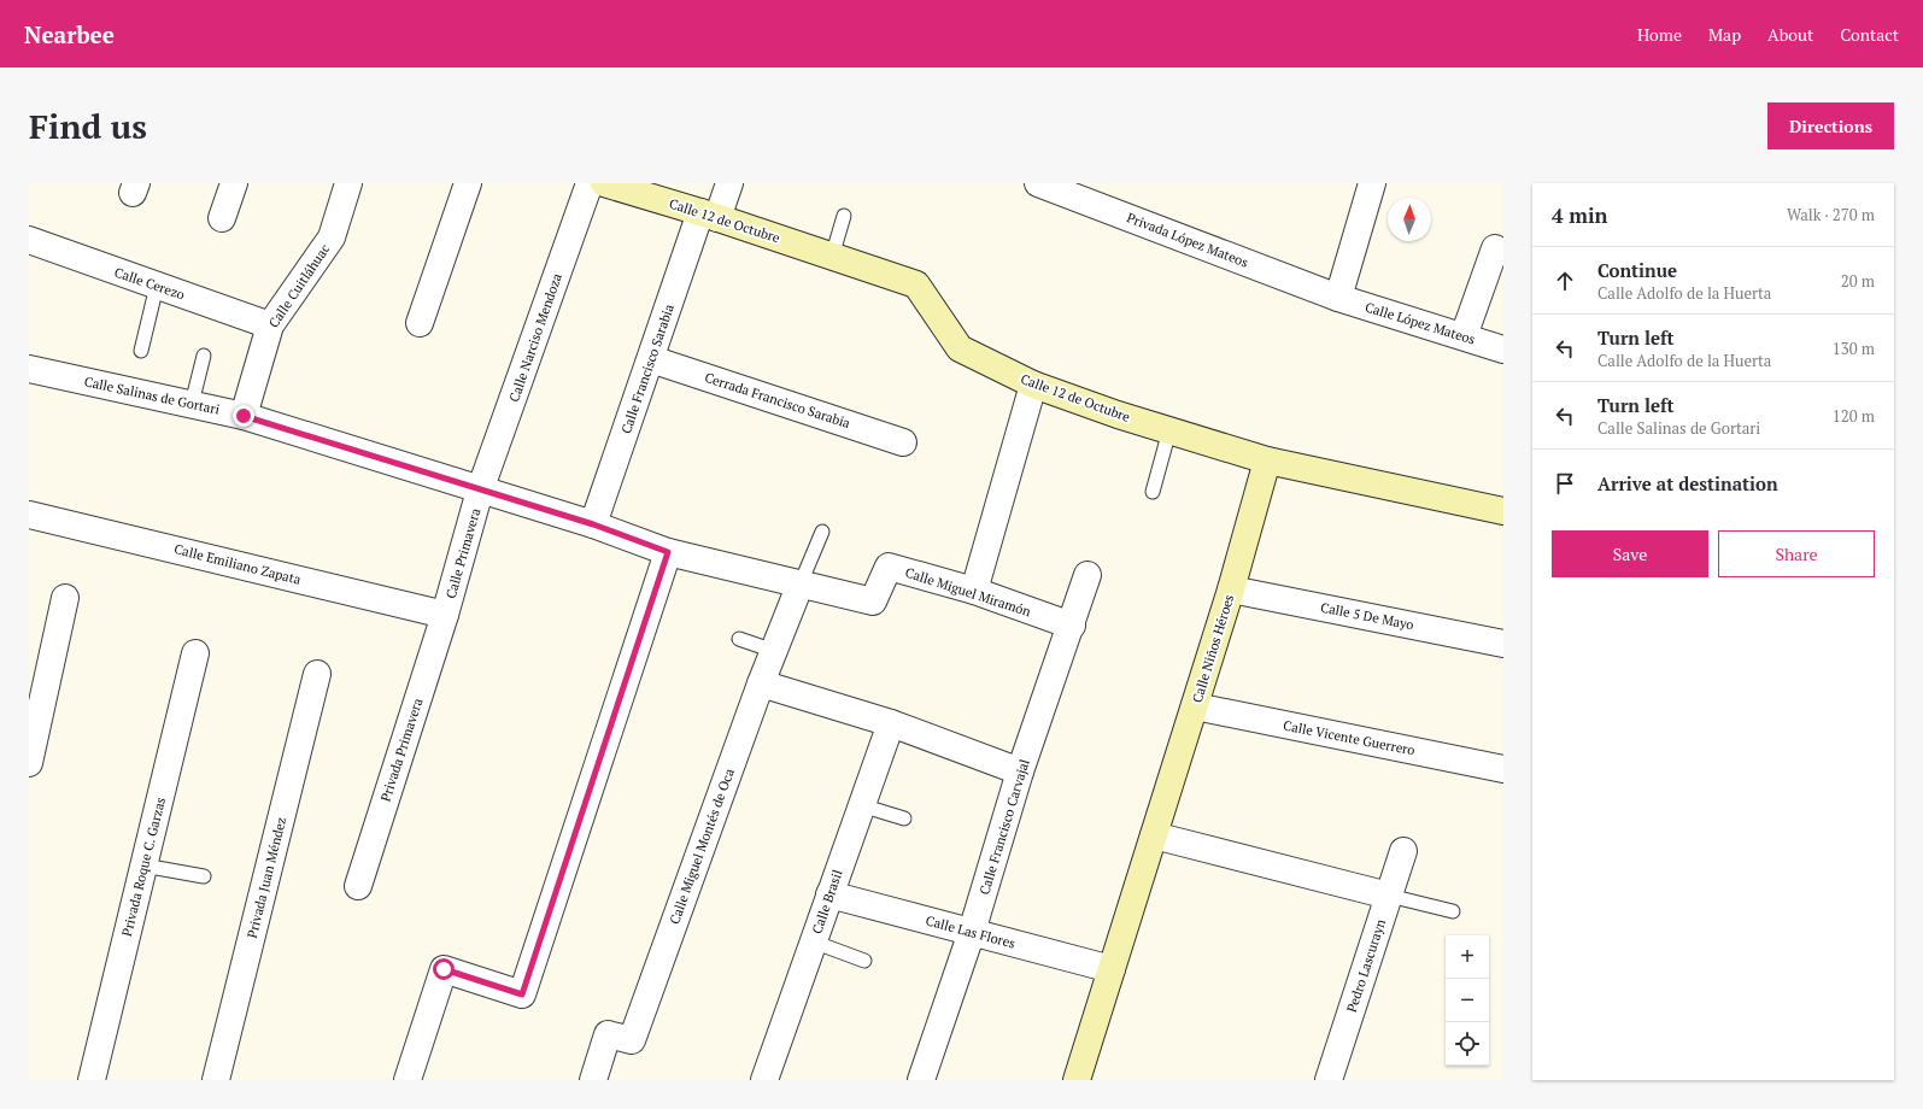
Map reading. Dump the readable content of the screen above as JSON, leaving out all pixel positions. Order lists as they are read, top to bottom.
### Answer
{
  "streets": {
    "street": [
      "Calle 12 de Octubre",
      "Privada López Mateos",
      "Calle Cerezo",
      "Calle Cuitláhuac",
      "Calle López Mateos",
      "Calle Narciso Mendoza",
      "Calle Francisco Sarabia",
      "Calle Salinas de Gortari",
      "Cerrada Francisco Sarabia",
      "Calle Primavera",
      "Calle Emiliano Zapata",
      "Calle Miguel Miramón",
      "Calle 5 De Mayo",
      "Calle Niños Héroes",
      "Calle Vicente Guerrero",
      "Privada Primavera",
      "Calle Francisco Carvajal",
      "Calle Miguel Montés de Oca",
      "Privada Roque C. Garzas",
      "Privada Juan Méndez",
      "Calle Brasil",
      "Calle Las Flores",
      "Pedro Lascurayn"
    ]
  },
  "crossings": [
    ["Calle 12 de Octubre", "Calle Narciso Mendoza"],
    ["Calle 12 de Octubre", "Calle Francisco Sarabia"],
    ["Calle 12 de Octubre", "Calle Niños Héroes"],
    ["Privada López Mateos", "Calle López Mateos"],
    ["Calle Cerezo", "Calle Cuitláhuac"],
    ["Calle Cuitláhuac", "Calle Salinas de Gortari"],
    ["Calle Narciso Mendoza", "Calle Salinas de Gortari"],
    ["Calle Narciso Mendoza", "Calle Primavera"],
    ["Calle Francisco Sarabia", "Calle Salinas de Gortari"],
    ["Calle Francisco Sarabia", "Cerrada Francisco Sarabia"],
    ["Calle Salinas de Gortari", "Calle Primavera"],
    ["Calle Salinas de Gortari", "Calle Miguel Miramón"],
    ["Calle Salinas de Gortari", "Calle Miguel Montés de Oca"],
    ["Calle Primavera", "Calle Emiliano Zapata"],
    ["Calle Primavera", "Privada Primavera"],
    ["Calle Emiliano Zapata", "Privada Primavera"],
    ["Calle Miguel Miramón", "Calle Francisco Carvajal"],
    ["Calle Miguel Miramón", "Calle Miguel Montés de Oca"],
    ["Calle 5 De Mayo", "Calle Niños Héroes"],
    ["Calle Niños Héroes", "Calle Vicente Guerrero"],
    ["Calle Niños Héroes", "Calle Las Flores"],
    ["Calle Francisco Carvajal", "Calle Las Flores"],
    ["Calle Brasil", "Calle Las Flores"]
  ],
  "north": "top",
  "page": {
    "header": "Nearbee",
    "nav": [
      "Home",
      "Map",
      "About",
      "Contact"
    ],
    "buttons": [
      "Directions",
      ["Save", "Share"]
    ],
    "title": "Find us",
    "heading": ["4 min", "Walk · 270 m"],
    "list": [
      ["Continue", "Calle Adolfo de la Huerta", "20 m"],
      ["Turn left", "Calle Adolfo de la Huerta", "130 m"],
      ["Turn left", "Calle Salinas de Gortari", "120 m"],
      "Arrive at destination"
    ],
    "map_buttons": ["+", "−"]
  }
}
